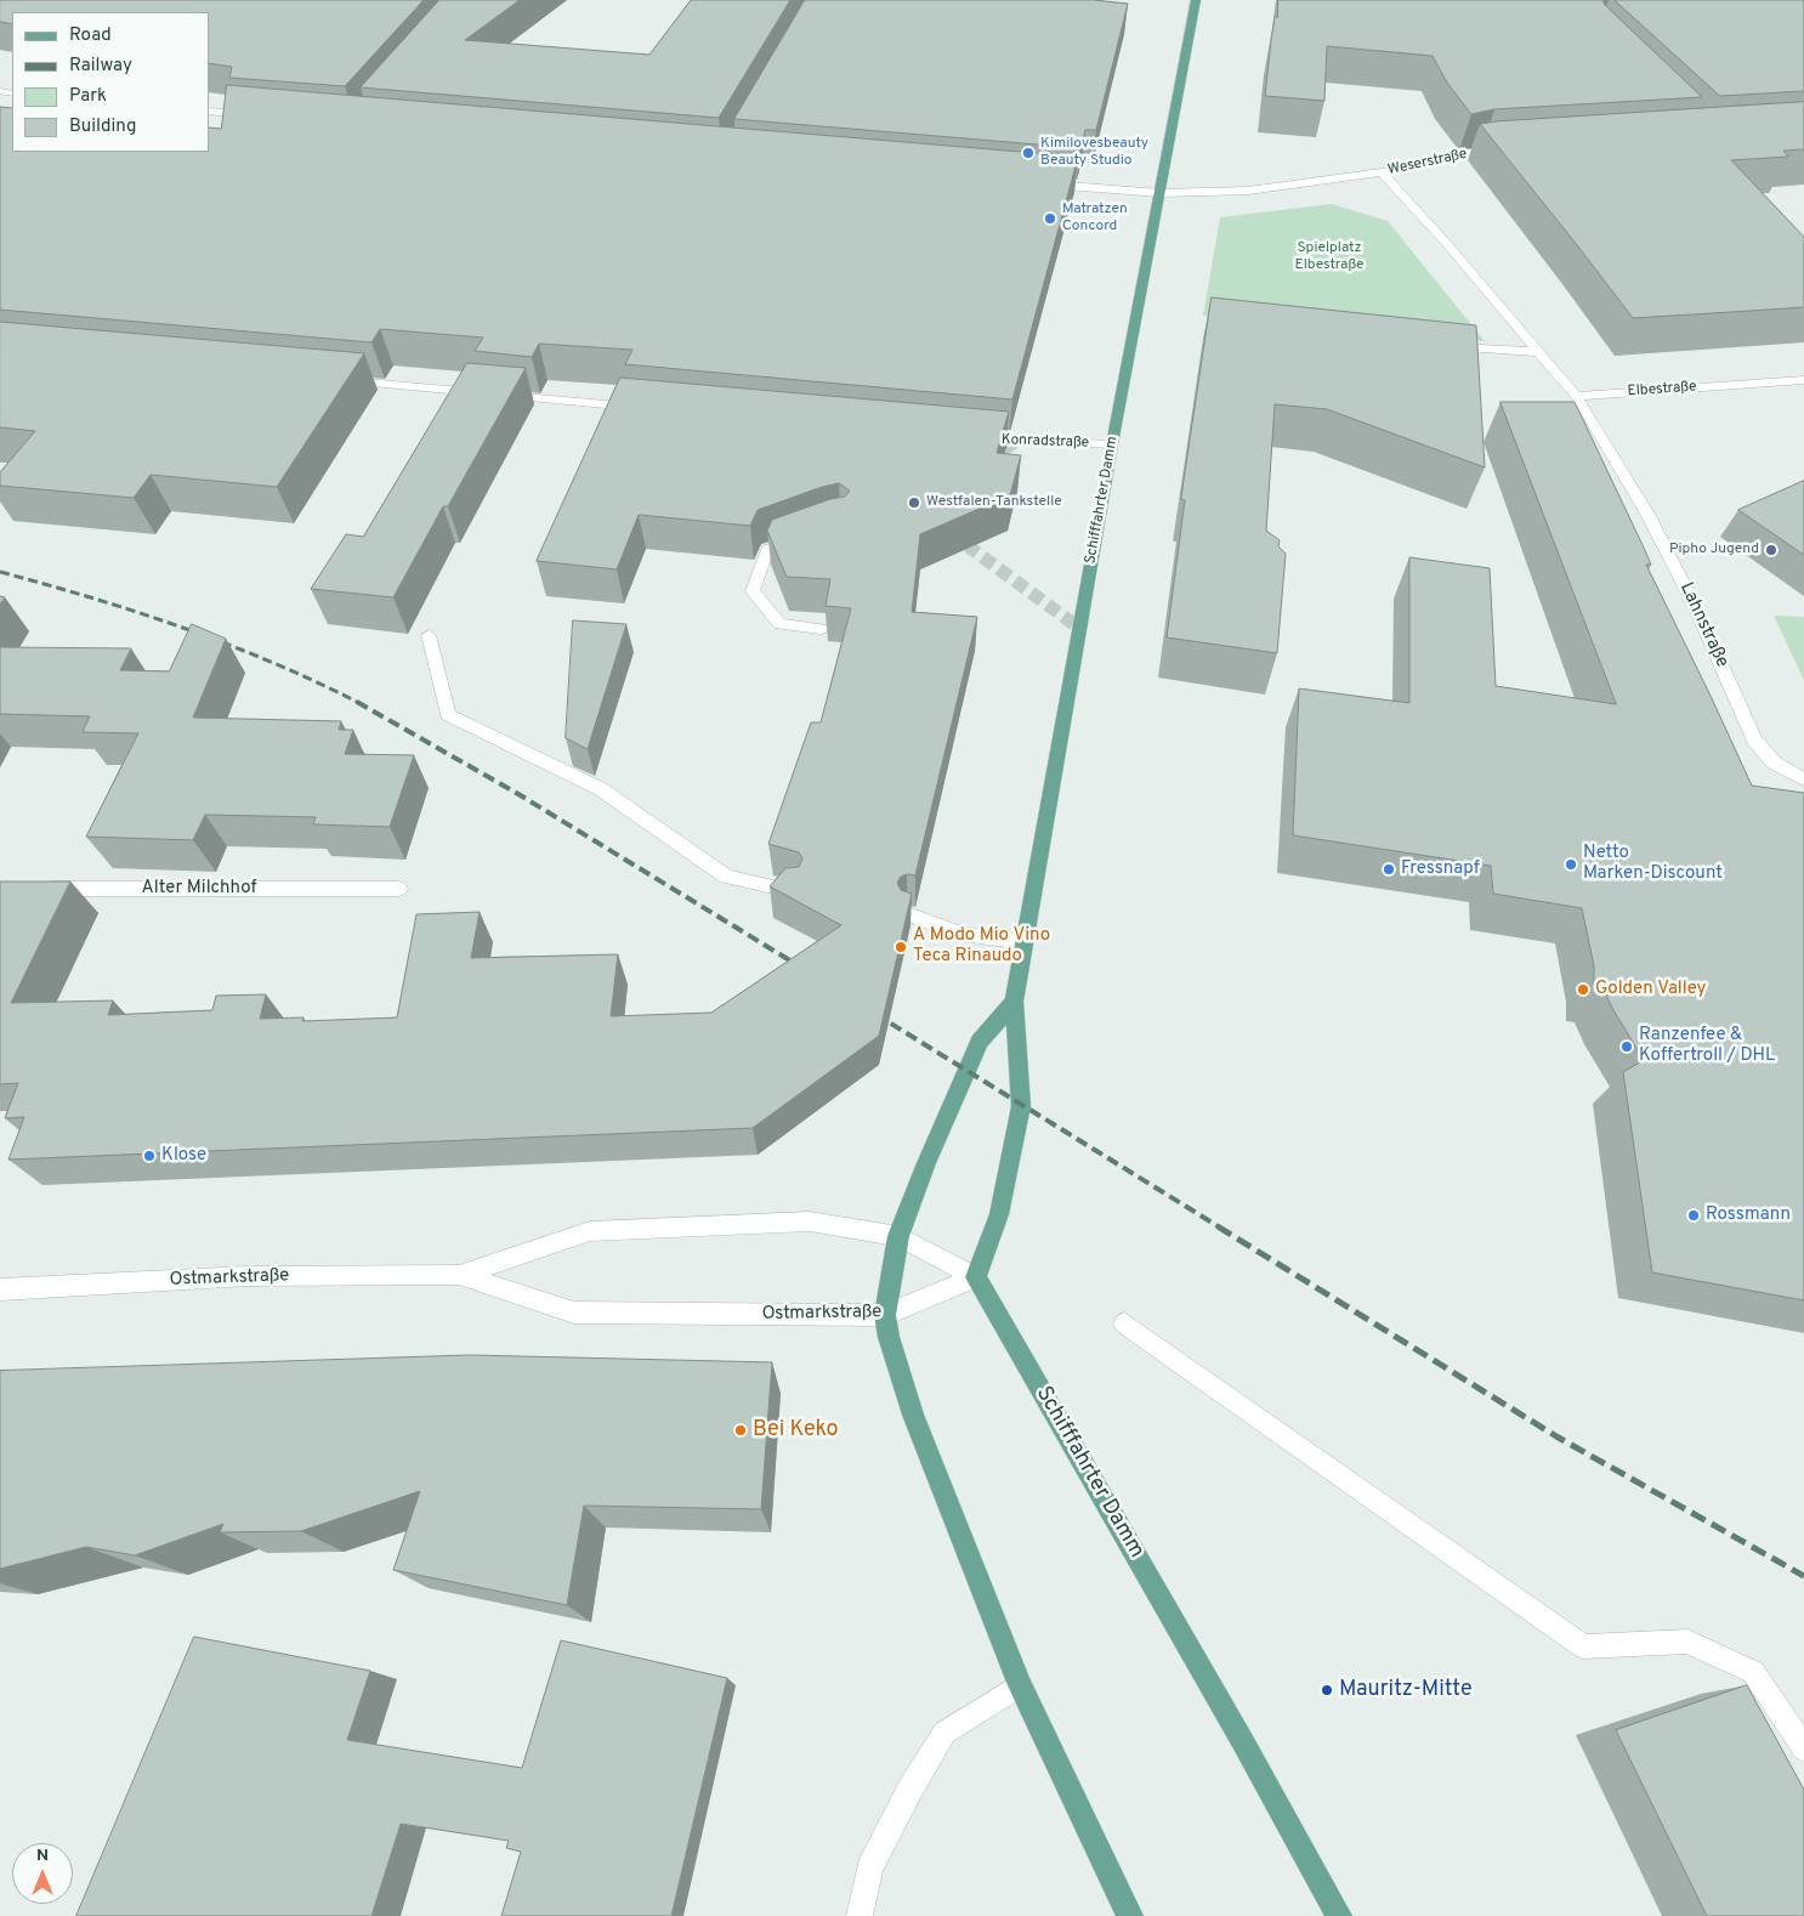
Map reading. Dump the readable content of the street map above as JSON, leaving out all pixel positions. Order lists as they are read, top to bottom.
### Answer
{
  "streets": {
    "main road": ["Schifffahrter Damm"],
    "street": [
      "Weserstraße",
      "Elbestraße",
      "Konradstraße",
      "Lahnstraße",
      "Alter Milchhof",
      "Ostmarkstraße"
    ]
  },
  "crossings": [
    ["Weserstraße", "Schifffahrter Damm"],
    ["Elbestraße", "Lahnstraße"],
    ["Konradstraße", "Schifffahrter Damm"],
    ["Schifffahrter Damm", "Ostmarkstraße"]
  ],
  "parks": ["Spielplatz Elbestraße"],
  "places": [
    "Kimilovesbeauty Beauty Studio",
    "Matratzen Concord",
    "Westfalen-Tankstelle",
    "Pipho Jugend",
    "Netto Marken-Discount",
    "Fressnapf",
    "A Modo Mio Vino Teca Rinaudo",
    "Golden Valley",
    "Ranzenfee & Koffertroll / DHL",
    "Klose",
    "Rossmann",
    "Bei Keko",
    "Mauritz-Mitte"
  ],
  "legend": [
    "Road",
    "Railway",
    "Park",
    "Building"
  ],
  "north": "top"
}
